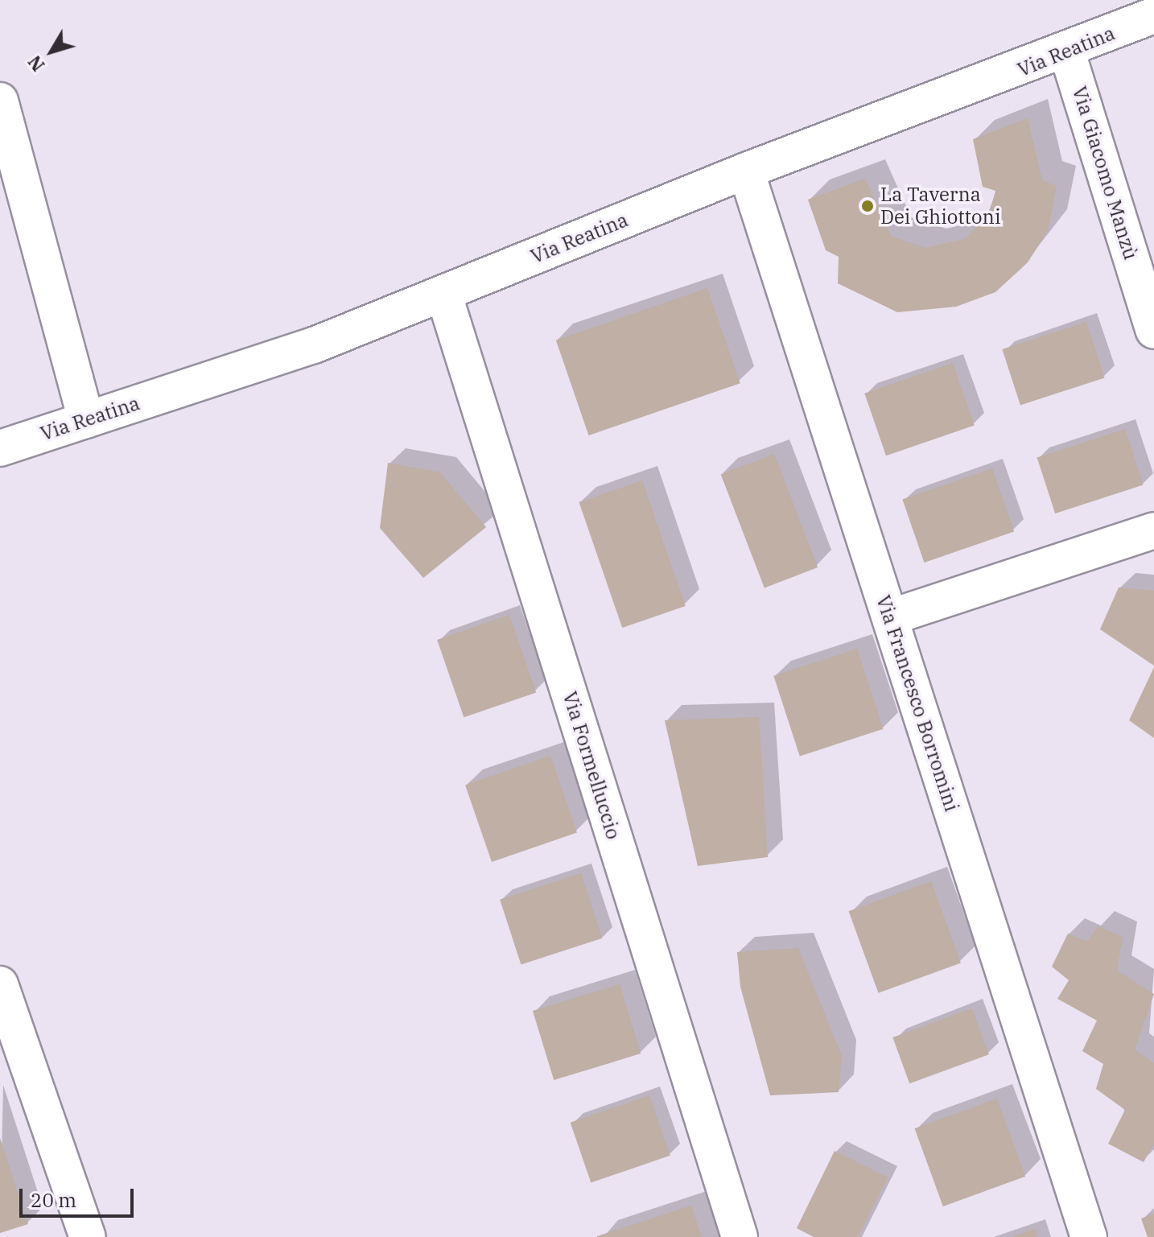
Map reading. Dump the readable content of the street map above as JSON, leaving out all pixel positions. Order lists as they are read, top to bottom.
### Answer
{
  "streets": {
    "street": [
      "Via Reatina",
      "Via Giacomo Manzù",
      "Via Francesco Borromini",
      "Via Formelluccio"
    ]
  },
  "crossings": [
    ["Via Reatina", "Via Giacomo Manzù"],
    ["Via Reatina", "Via Francesco Borromini"],
    ["Via Reatina", "Via Formelluccio"]
  ],
  "places": ["La Taverna Dei Ghiottoni"],
  "scale_bar": "20 m",
  "north": "bottom left"
}
